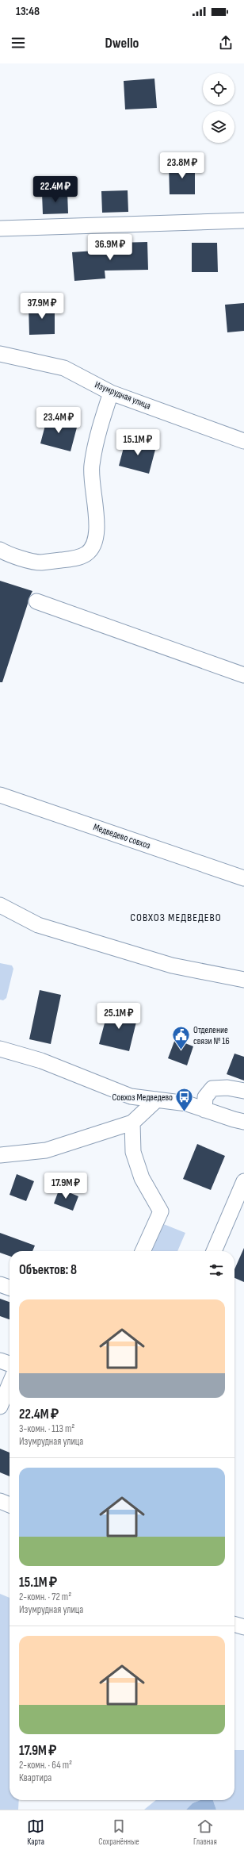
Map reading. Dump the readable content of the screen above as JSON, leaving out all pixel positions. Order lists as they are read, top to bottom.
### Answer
{
  "streets": {
    "street": ["Изумрудная улица", "Медведево совхоз"]
  },
  "districts": ["СОВХОЗ МЕДВЕДЕВО"],
  "places": {
    "public building": ["Отделение связи № 16"],
    "bus stop": ["Совхоз Медведево"]
  },
  "page": {
    "status": "13:48",
    "header": "Dwello",
    "price": [
      "23.8M ₽",
      "22.4M ₽",
      "36.9M ₽",
      "37.9M ₽",
      "23.4M ₽",
      "15.1M ₽",
      "25.1M ₽",
      "17.9M ₽"
    ],
    "heading": "Объектов: 8",
    "list": [
      {
        "name": "22.4M ₽",
        "note": "3-комн. · 113 m² · Изумрудная улица"
      },
      {
        "name": "15.1M ₽",
        "note": "2-комн. · 72 m² · Изумрудная улица"
      },
      {
        "name": "17.9M ₽",
        "note": "2-комн. · 64 m² · Квартира"
      }
    ],
    "tabs": ["Карта", "Сохранённые", "Главная"]
  }
}
